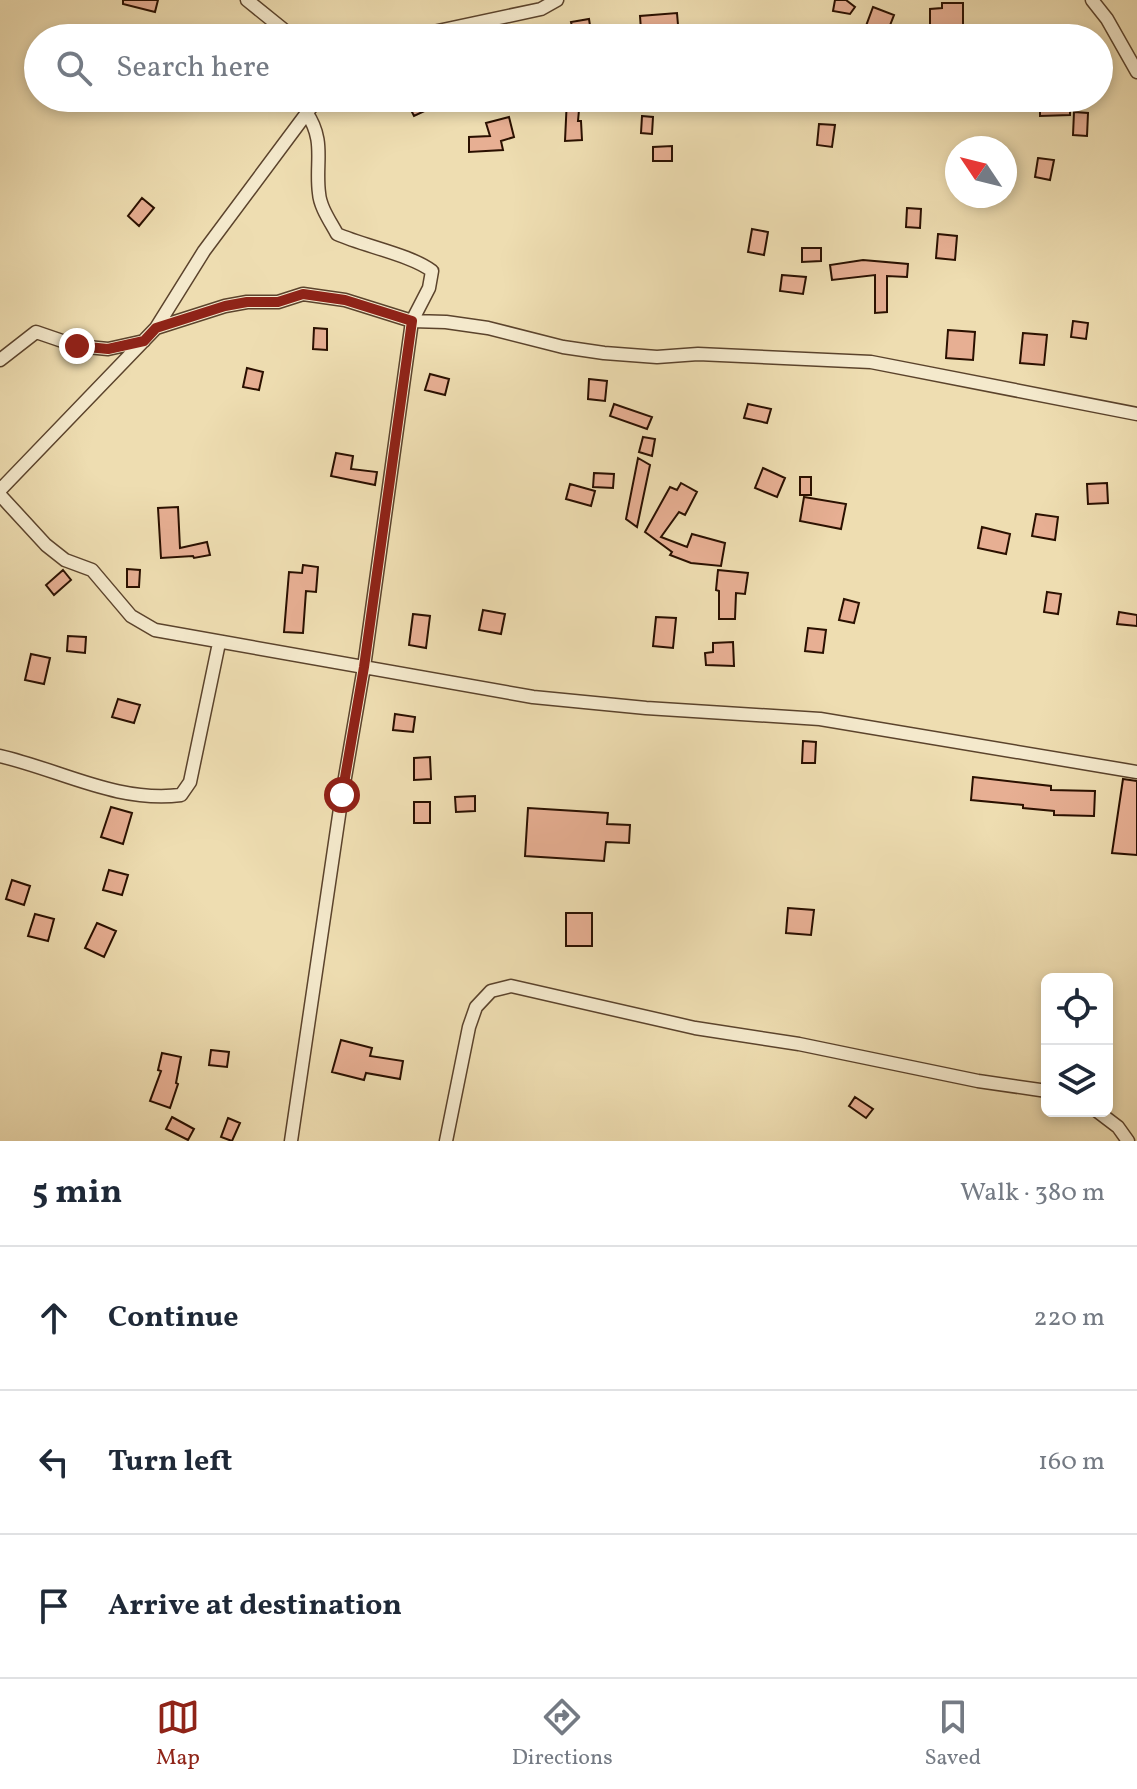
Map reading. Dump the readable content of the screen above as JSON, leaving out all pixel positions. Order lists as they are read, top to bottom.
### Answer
{
  "north": "top left",
  "page": {
    "search": "Search here",
    "heading": ["5 min", "Walk · 380 m"],
    "list": [
      ["Continue", "220 m"],
      ["Turn left", "160 m"],
      "Arrive at destination"
    ],
    "nav": ["Map", "Directions", "Saved"]
  }
}
